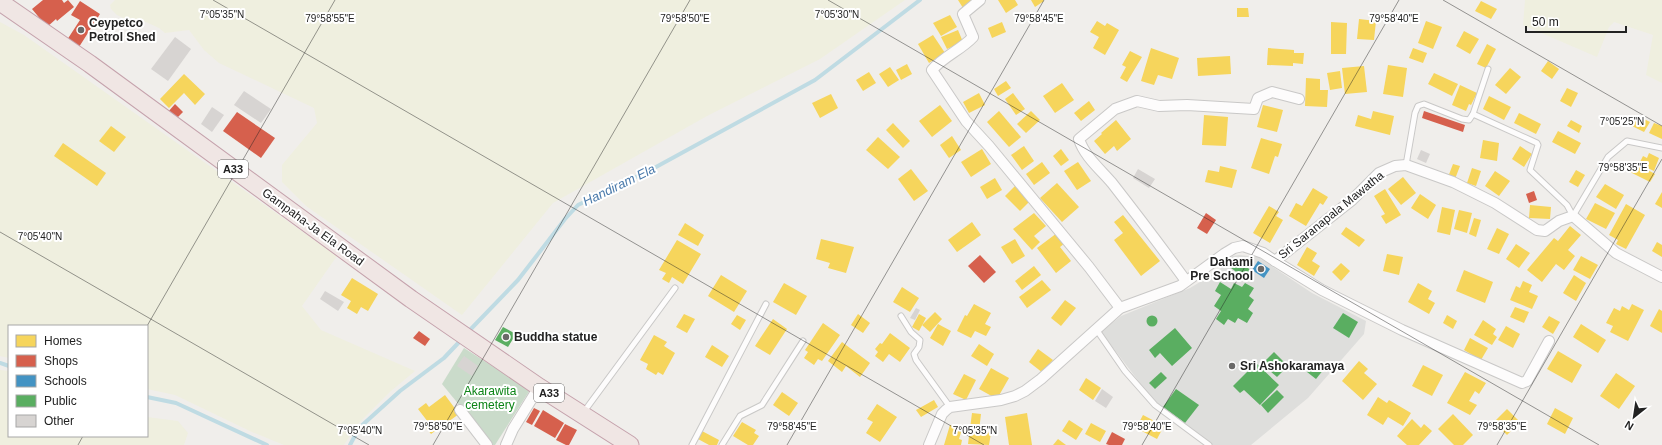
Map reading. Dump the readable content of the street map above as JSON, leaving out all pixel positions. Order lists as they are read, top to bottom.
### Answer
{
  "streets": {
    "highway": ["A33", "Gampaha-Ja Ela Road"],
    "street": ["Sri Saranapala Mawatha"]
  },
  "water": ["Handiram Ela"],
  "parks": ["Akarawita cemetery"],
  "places": [
    "Ceypetco Petrol Shed",
    "Dahami Pre School",
    "Buddha statue",
    "Sri Ashokaramaya"
  ],
  "legend": [
    "Homes",
    "Shops",
    "Schools",
    "Public",
    "Other"
  ],
  "scale_bar": "50 m",
  "north": "bottom left",
  "coordinates": [
    "7°05'35\"N",
    "7°05'30\"N",
    "79°58'55\"E",
    "79°58'50\"E",
    "79°58'45\"E",
    "79°58'40\"E",
    "7°05'25\"N",
    "79°58'35\"E",
    "7°05'40\"N"
  ]
}
